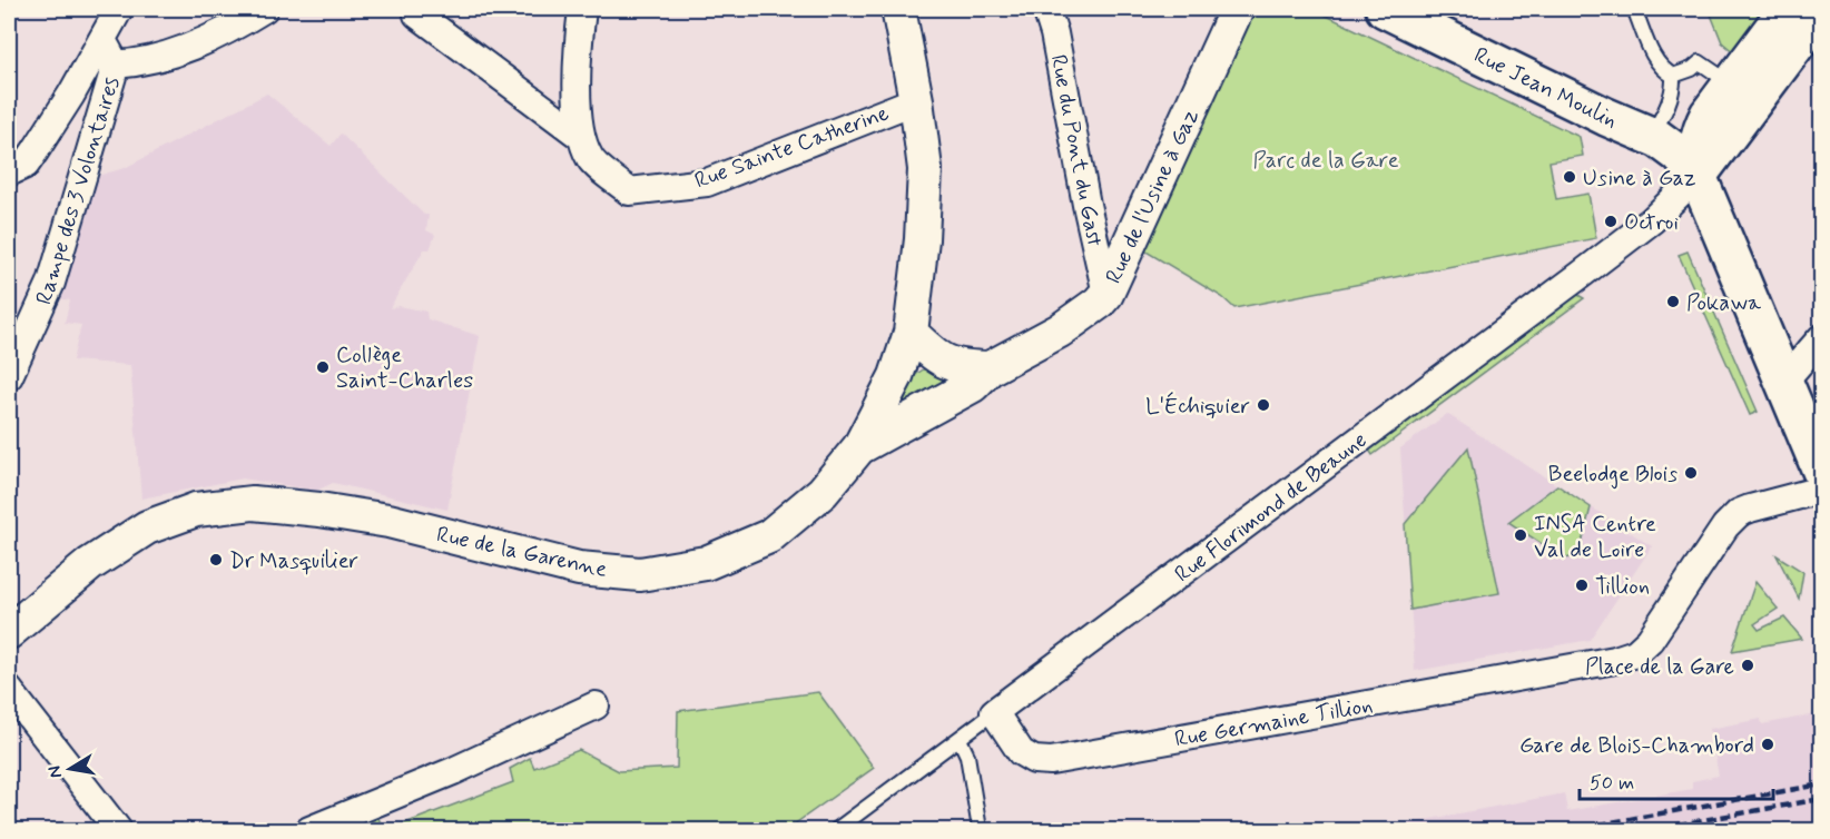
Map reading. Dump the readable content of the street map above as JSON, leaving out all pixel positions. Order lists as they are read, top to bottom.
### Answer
{
  "streets": {
    "main road": ["Rue Jean Moulin"],
    "street": [
      "Rue Sainte Catherine",
      "Rue du Pont du Gast",
      "Rampe des 3 Volontaires",
      "Rue de l'Usine à Gaz",
      "Rue Florimond de Beaune",
      "Rue de la Garenne",
      "Rue Germaine Tillion"
    ]
  },
  "crossings": [
    ["Rue Jean Moulin", "Rue Florimond de Beaune"],
    ["Rue Sainte Catherine", "Rue de la Garenne"],
    ["Rue du Pont du Gast", "Rue de l'Usine à Gaz"],
    ["Rue de l'Usine à Gaz", "Rue de la Garenne"],
    ["Rue Florimond de Beaune", "Rue Germaine Tillion"]
  ],
  "parks": ["Parc de la Gare"],
  "places": [
    "Usine à Gaz",
    "Octroi",
    "Pokawa",
    "Collège Saint-Charles",
    "L'Échiquier",
    "Beelodge Blois",
    "INSA Centre Val de Loire",
    "Dr Masquilier",
    "Tillion",
    "Place de la Gare",
    "Gare de Blois-Chambord"
  ],
  "scale_bar": "50 m",
  "north": "left"
}
